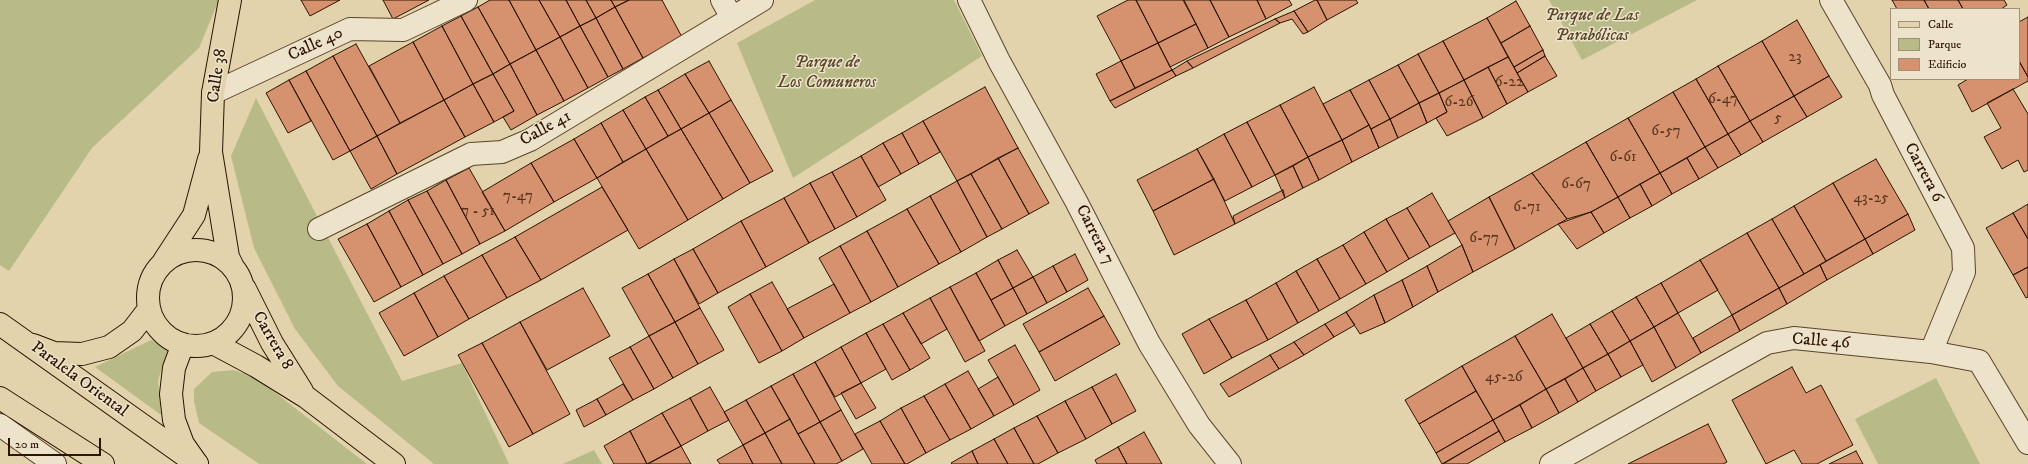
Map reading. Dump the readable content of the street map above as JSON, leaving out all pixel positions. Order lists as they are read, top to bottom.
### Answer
{
  "streets": {
    "main road": ["Calle 38", "Carrera 8", "Paralela Oriental"],
    "street": [
      "Calle 40",
      "Calle 41",
      "Carrera 6",
      "Carrera 7",
      "Calle 46"
    ]
  },
  "crossings": [
    ["Calle 40", "Calle 38"],
    ["Calle 38", "Carrera 8"],
    ["Carrera 6", "Calle 46"]
  ],
  "parks": ["Parque de Las Parabólicas", "Parque de Los Comuneros"],
  "house_numbers": [
    "23",
    "6-22",
    "6-47",
    "6-26",
    "5",
    "6-57",
    "6-61",
    "6-67",
    "7-47",
    "43-25",
    "6-71",
    "7 - 51",
    "6-77",
    "45-26"
  ],
  "legend": ["Calle", "Parque", "Edificio"],
  "scale_bar": "20 m"
}
